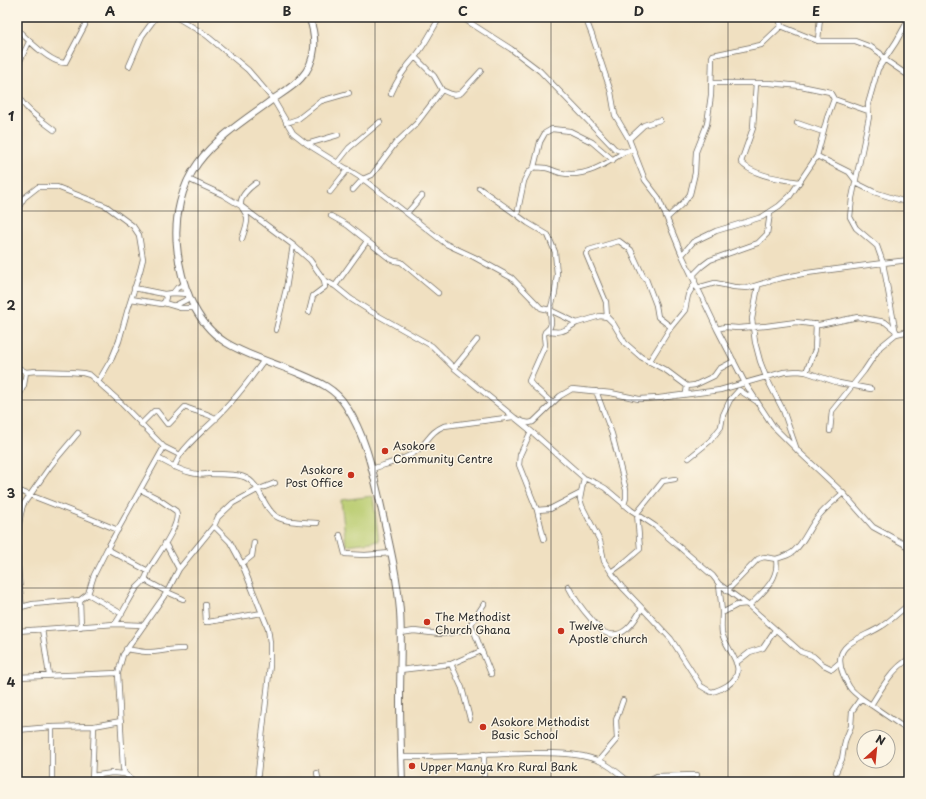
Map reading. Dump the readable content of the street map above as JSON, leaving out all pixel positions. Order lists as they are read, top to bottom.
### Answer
{
  "places": [
    "Asokore Community Centre",
    "Asokore Post Office",
    "The Methodist Church Ghana",
    "Twelve Apostle church",
    "Asokore Methodist Basic School",
    "Upper Manya Kro Rural Bank"
  ],
  "north": "top right",
  "grid": {
    "columns": [
      "A",
      "B",
      "C",
      "D",
      "E"
    ],
    "rows": [
      "1",
      "2",
      "3",
      "4"
    ]
  }
}
